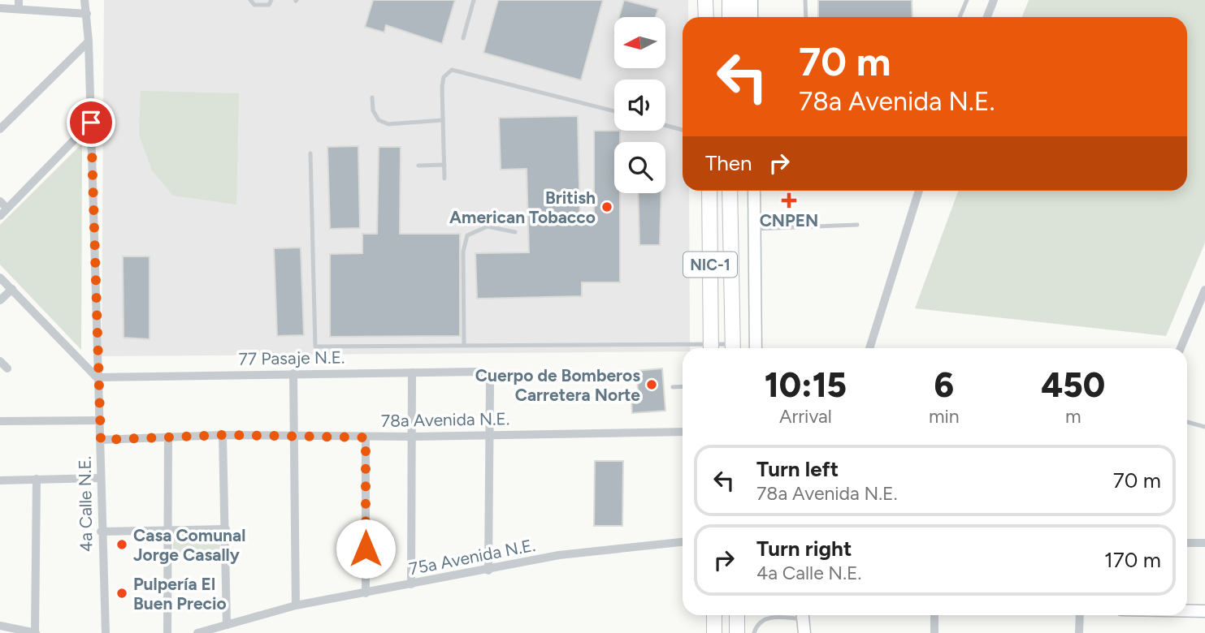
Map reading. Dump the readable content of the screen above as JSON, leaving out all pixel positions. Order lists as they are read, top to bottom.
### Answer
{
  "streets": {
    "highway": ["NIC-1"],
    "street": [
      "77 Pasaje N.E.",
      "78a Avenida N.E.",
      "4a Calle N.E.",
      "75a Avenida N.E."
    ]
  },
  "crossings": [
    ["77 Pasaje N.E.", "78a Avenida N.E."],
    ["77 Pasaje N.E.", "4a Calle N.E."],
    ["78a Avenida N.E.", "4a Calle N.E."]
  ],
  "places": {
    "health": ["CNPEN"],
    "other": [
      "British American Tobacco",
      "Cuerpo de Bomberos Carretera Norte",
      "Casa Comunal Jorge Casally",
      "Pulpería El Buen Precio"
    ]
  },
  "north": "left",
  "page": {
    "turn": ["70 m", "78a Avenida N.E."],
    "then": "Then",
    "eta": [
      "10:15",
      "Arrival",
      "6",
      "min",
      "450",
      "m"
    ],
    "list": [
      {
        "name": "Turn left",
        "note": "78a Avenida N.E.",
        "value": "70 m"
      },
      {
        "name": "Turn right",
        "note": "4a Calle N.E.",
        "value": "170 m"
      }
    ]
  }
}
